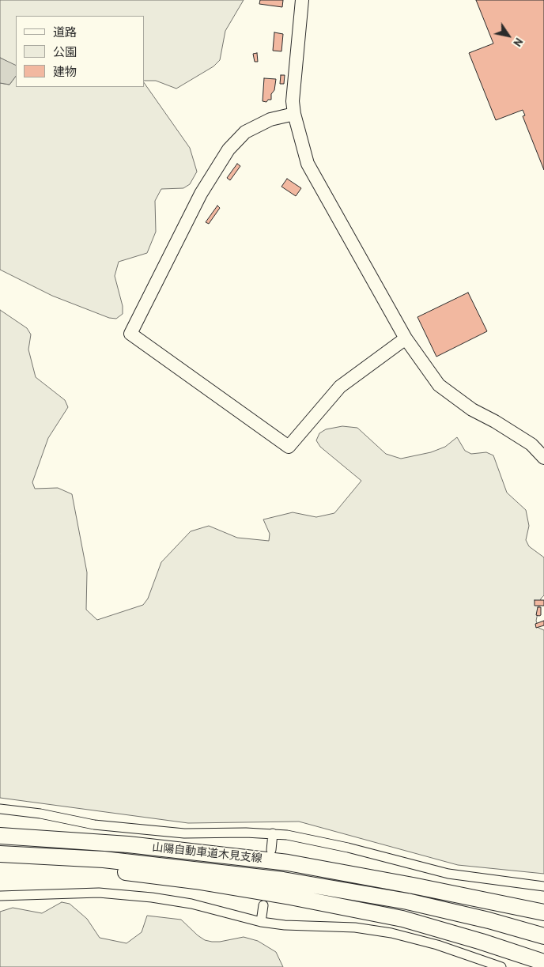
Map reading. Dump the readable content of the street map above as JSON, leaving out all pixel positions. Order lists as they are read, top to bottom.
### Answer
{
  "streets": {
    "highway": ["山陽自動車道木見支線"]
  },
  "legend": ["道路", "公園", "建物"],
  "north": "bottom right"
}
